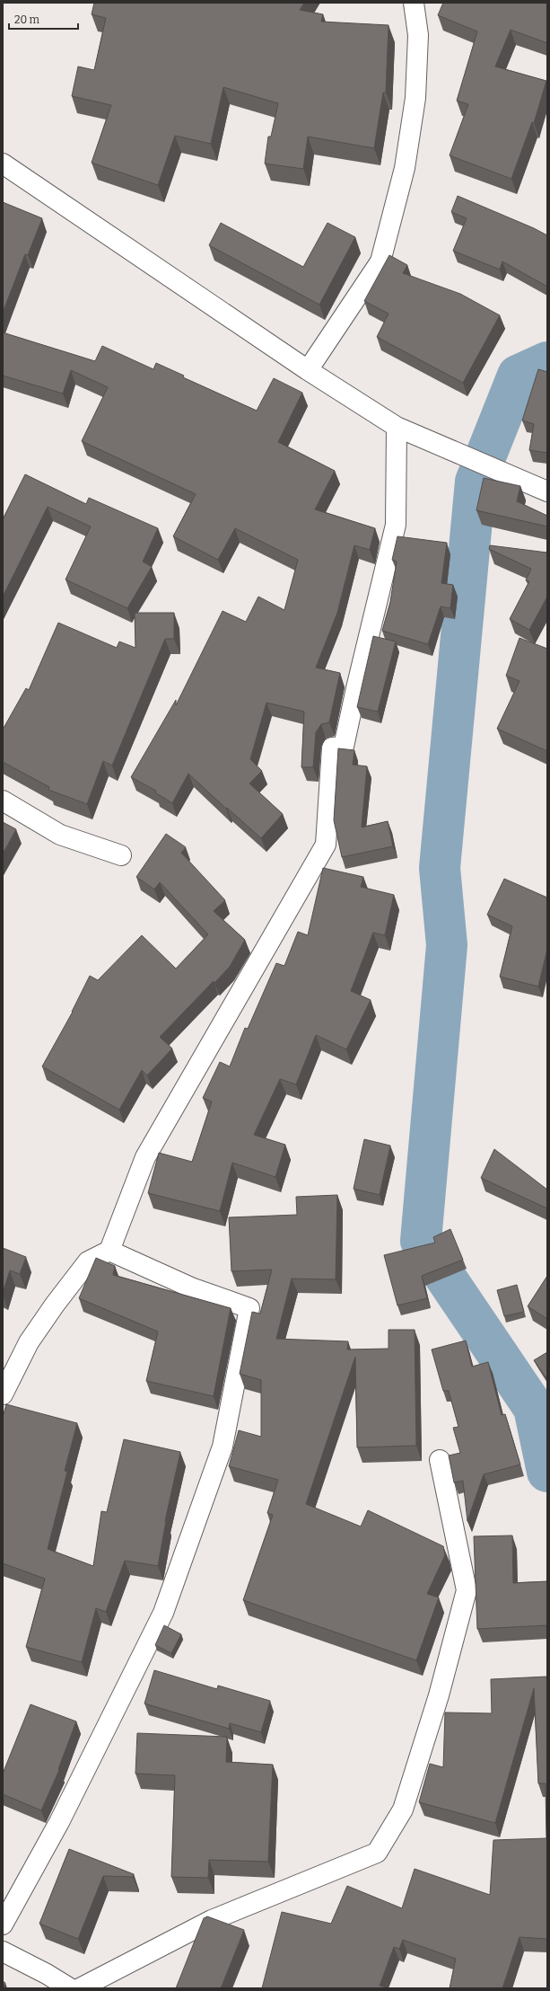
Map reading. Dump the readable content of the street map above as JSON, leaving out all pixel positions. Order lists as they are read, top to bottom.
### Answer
{
  "scale_bar": "20 m"
}
